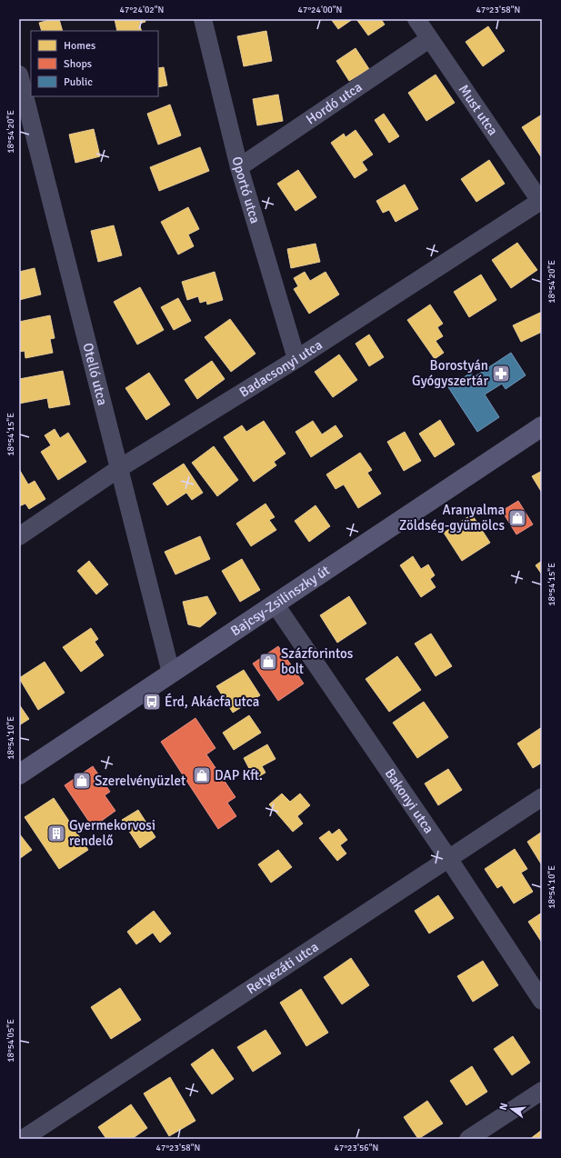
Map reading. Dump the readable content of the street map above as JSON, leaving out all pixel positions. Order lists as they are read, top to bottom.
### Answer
{
  "streets": {
    "main road": ["Bajcsy-Zsilinszky út"],
    "street": [
      "Hordó utca",
      "Must utca",
      "Oportó utca",
      "Badacsonyi utca",
      "Otelló utca",
      "Bakonyi utca",
      "Retyezáti utca"
    ]
  },
  "crossings": [
    ["Hordó utca", "Must utca"],
    ["Hordó utca", "Oportó utca"],
    ["Must utca", "Badacsonyi utca"],
    ["Oportó utca", "Badacsonyi utca"],
    ["Badacsonyi utca", "Otelló utca"],
    ["Otelló utca", "Bajcsy-Zsilinszky út"],
    ["Bajcsy-Zsilinszky út", "Bakonyi utca"],
    ["Bakonyi utca", "Retyezáti utca"]
  ],
  "places": {
    "pharmacy": ["Borostyán Gyógyszertár"],
    "shop": [
      "Aranyalma Zöldség-gyümölcs",
      "Százforintos bolt",
      "DAP Kft.",
      "Szerelvényüzlet"
    ],
    "bus stop": ["Érd, Akácfa utca"],
    "building": ["Gyermekorvosi rendelő"]
  },
  "legend": ["Homes", "Shops", "Public"],
  "north": "left",
  "coordinates": [
    "47°24'02\"N",
    "47°24'00\"N",
    "47°23'58\"N",
    "18°54'20\"E",
    "18°54'15\"E",
    "18°54'10\"E",
    "18°54'05\"E",
    "47°23'56\"N"
  ]
}
